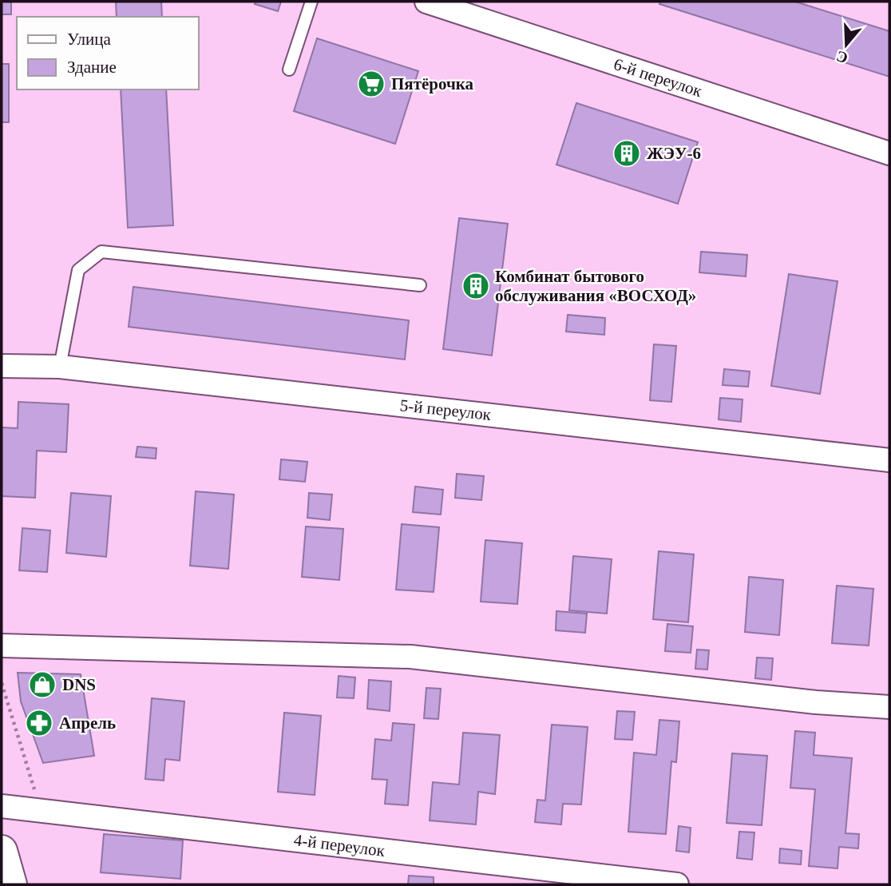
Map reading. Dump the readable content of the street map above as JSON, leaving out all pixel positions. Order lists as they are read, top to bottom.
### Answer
{
  "streets": {
    "street": ["6-й переулок", "5-й переулок", "4-й переулок"]
  },
  "places": {
    "supermarket": ["Пятёрочка"],
    "building": ["ЖЭУ-6", "Комбинат бытового обслуживания «ВОСХОД»"],
    "shop": ["DNS"],
    "pharmacy": ["Апрель"]
  },
  "legend": ["Улица", "Здание"],
  "north": "bottom"
}
